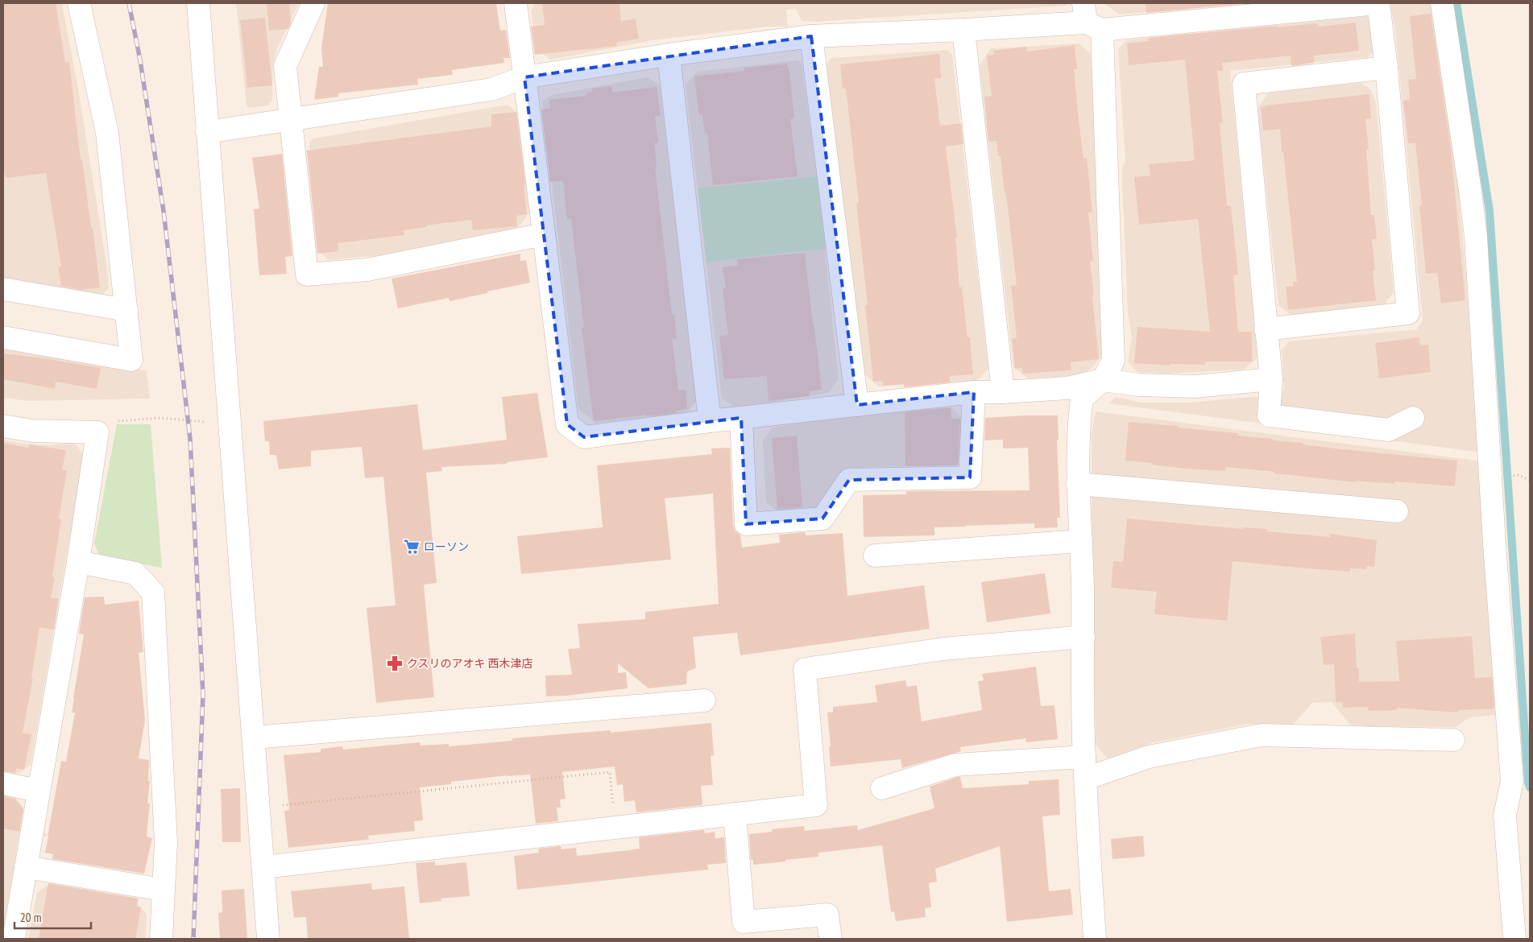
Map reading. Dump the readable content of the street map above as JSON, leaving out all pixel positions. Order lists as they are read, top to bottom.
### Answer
{
  "places": {
    "supermarket": ["ローソン"],
    "pharmacy": ["クスリのアオキ 西木津店"]
  },
  "scale_bar": "20 m"
}
